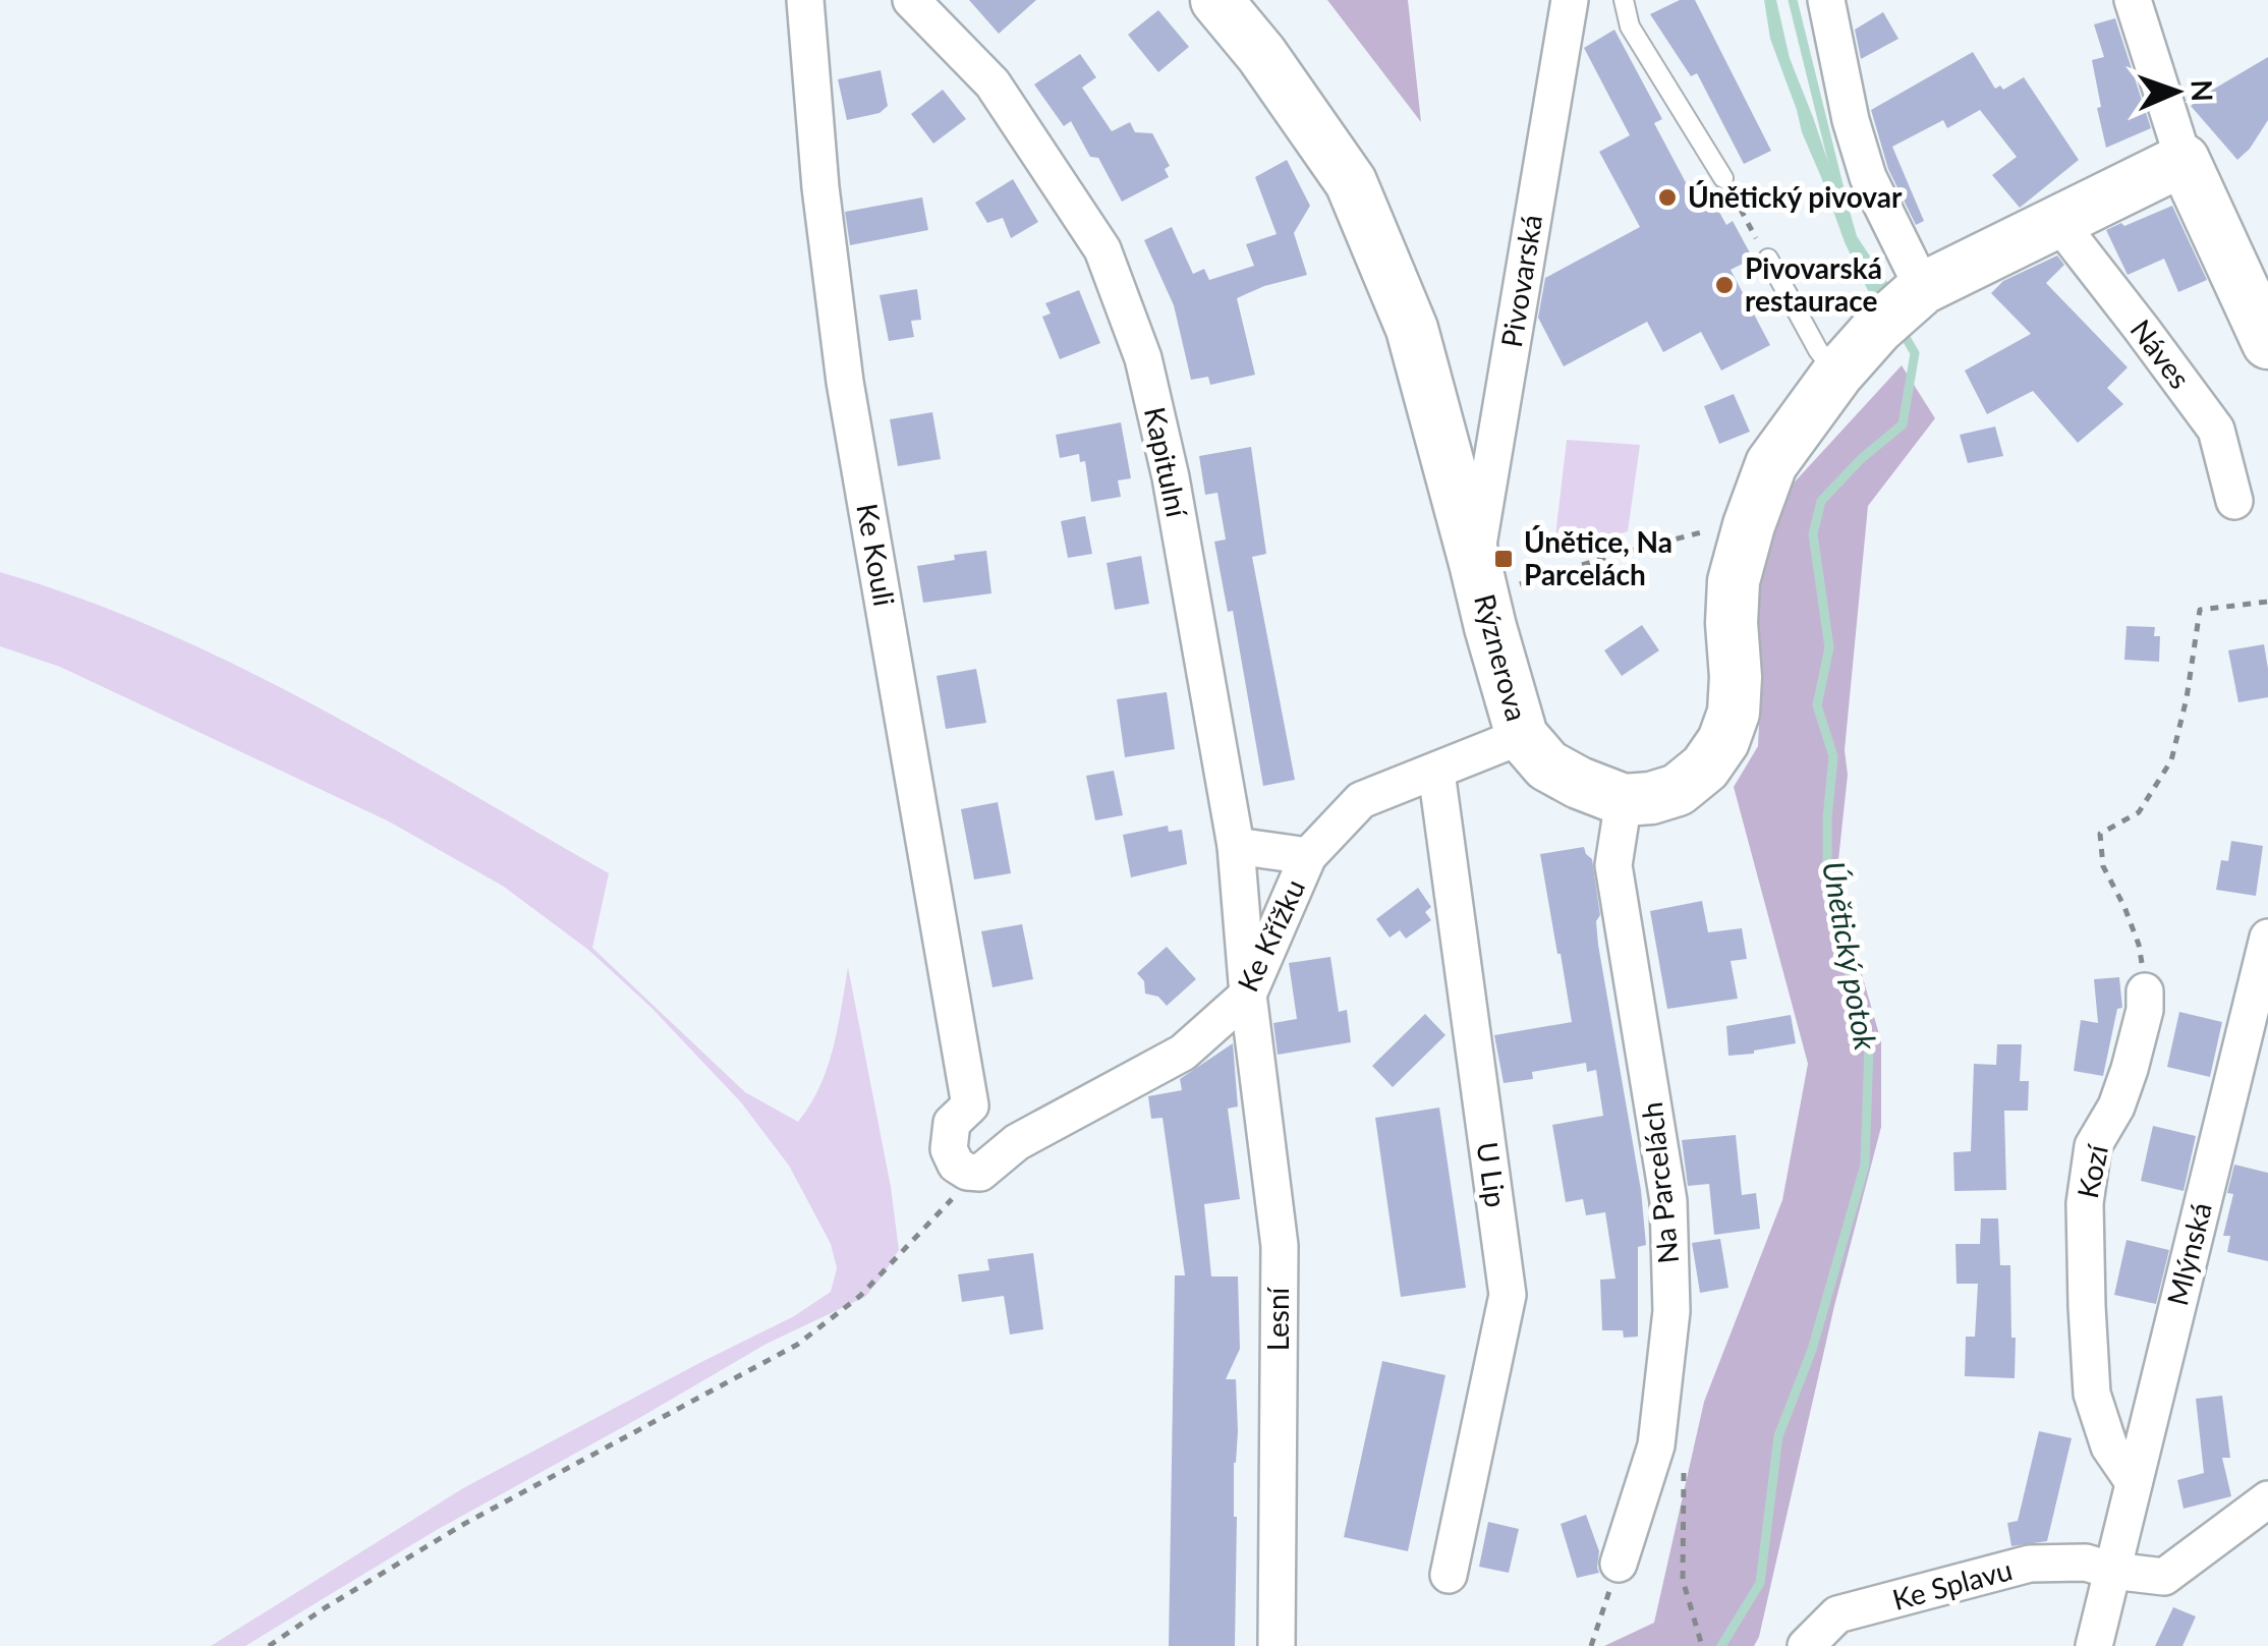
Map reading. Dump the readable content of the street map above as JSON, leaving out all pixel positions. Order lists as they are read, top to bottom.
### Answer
{
  "streets": {
    "street": [
      "Pivovarská",
      "Náves",
      "Kapitulní",
      "Ke Kouli",
      "Rýznerova",
      "Ke Křížku",
      "Kozí",
      "U Lip",
      "Na Parcelách",
      "Mlýnská",
      "Lesní",
      "Ke Splavu"
    ]
  },
  "crossings": [
    ["Pivovarská", "Rýznerova"],
    ["Kapitulní", "Ke Křížku"],
    ["Kapitulní", "Lesní"],
    ["Rýznerova", "Ke Křížku"],
    ["Rýznerova", "Na Parcelách"],
    ["Ke Křížku", "U Lip"],
    ["Ke Křížku", "Lesní"],
    ["Kozí", "Mlýnská"],
    ["Mlýnská", "Ke Splavu"]
  ],
  "water": ["Únětický potok"],
  "places": {
    "other": ["Únětický pivovar", "Pivovarská restaurace"],
    "transit": ["Únětice, Na Parcelách"]
  },
  "north": "right"
}
